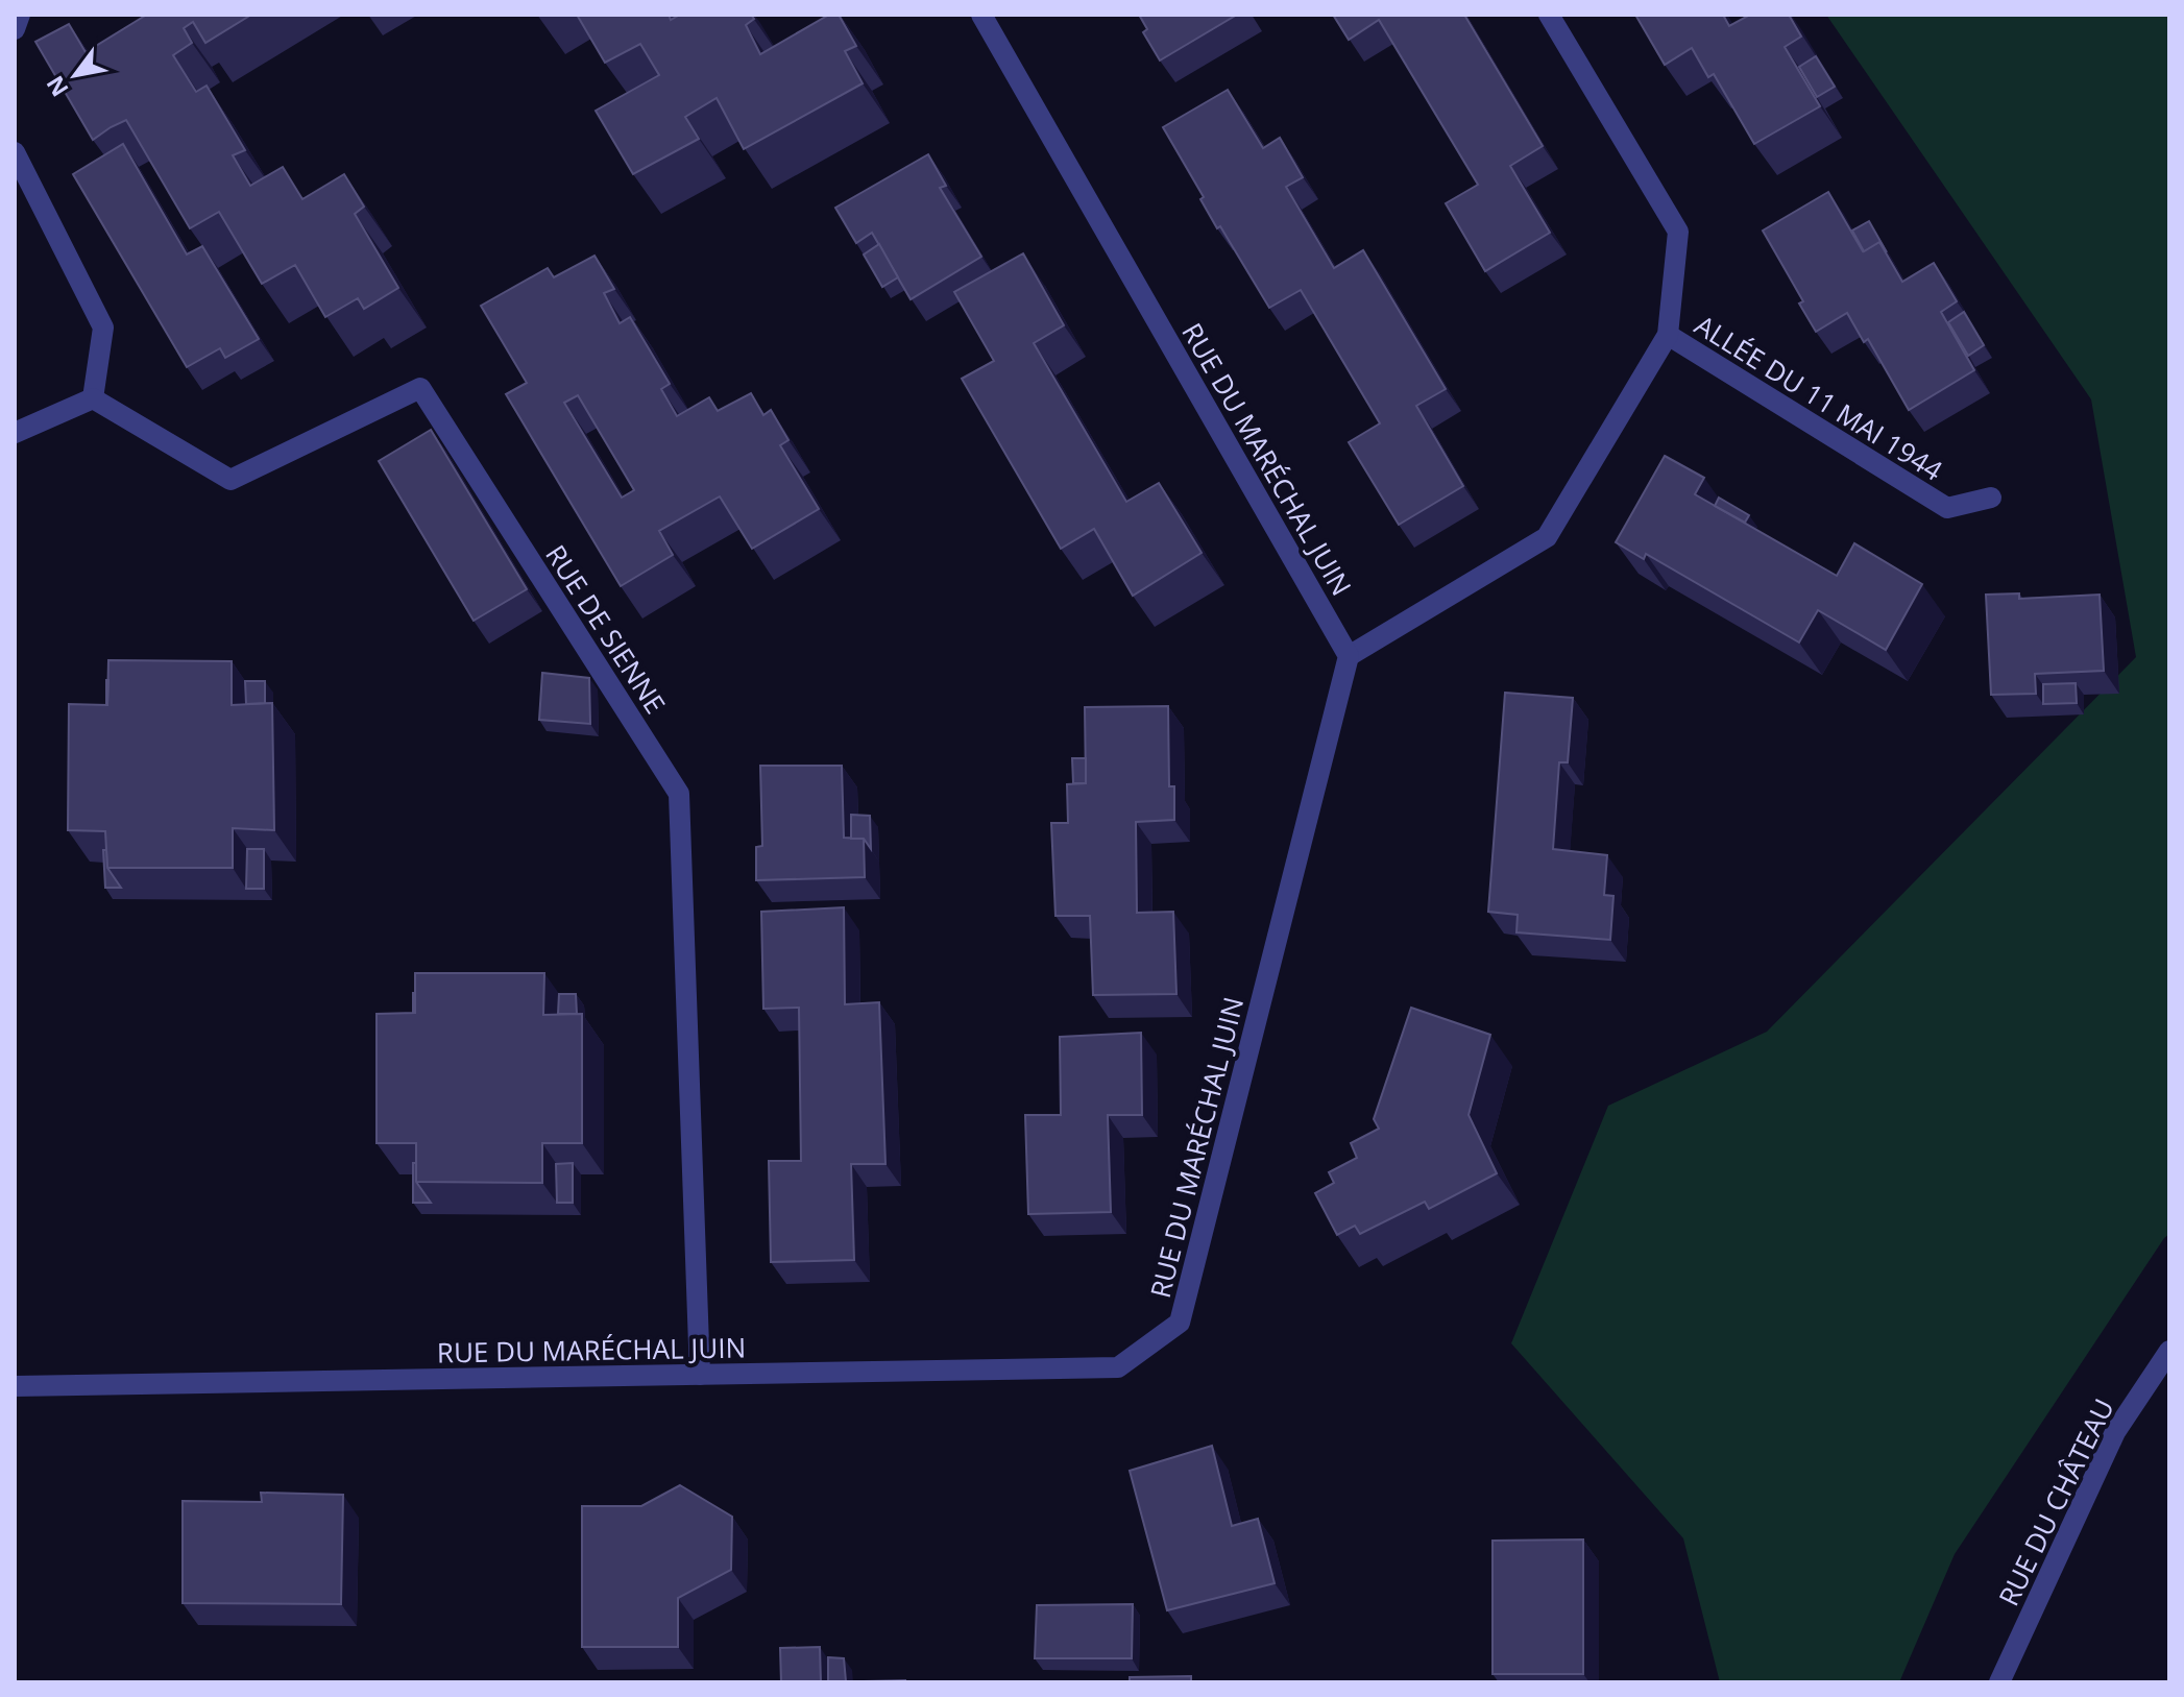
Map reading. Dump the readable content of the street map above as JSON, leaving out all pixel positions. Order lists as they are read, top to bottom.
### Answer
{
  "streets": {
    "street": [
      "ALLÉE DU 11 MAI 1944",
      "RUE DU MARÉCHAL JUIN",
      "RUE DE SIENNE",
      "RUE DU CHÂTEAU"
    ]
  },
  "crossings": [
    ["RUE DU MARÉCHAL JUIN", "RUE DE SIENNE"]
  ],
  "north": "bottom left"
}
